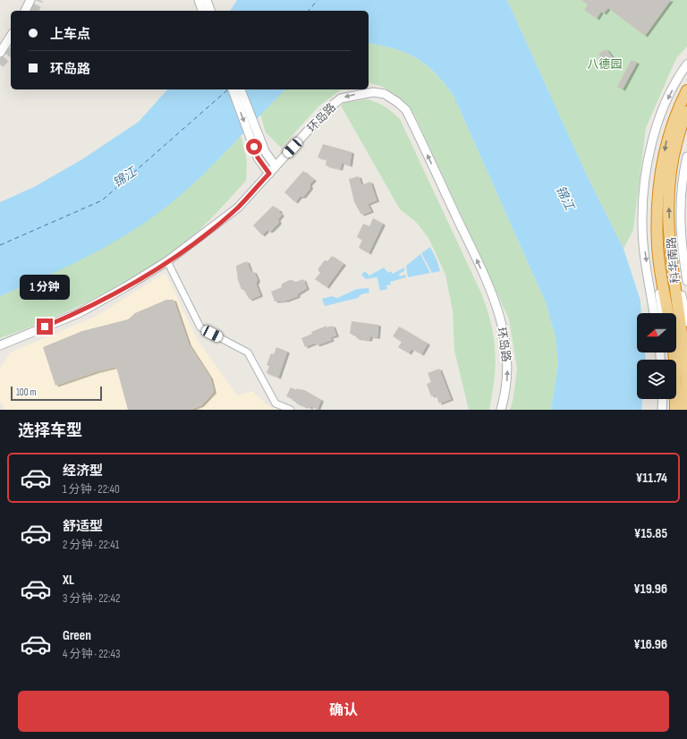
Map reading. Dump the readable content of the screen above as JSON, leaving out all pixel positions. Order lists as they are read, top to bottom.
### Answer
{
  "streets": {
    "highway": ["科华南路"],
    "street": ["环岛路"]
  },
  "water": ["锦江"],
  "parks": ["八德园"],
  "scale_bar": "100 m",
  "north": "left",
  "page": {
    "banner": ["上车点", "环岛路"],
    "bubble": "1 分钟",
    "scale": "100 m",
    "heading": "选择车型",
    "list": [
      {
        "name": "经济型",
        "note": "1 分钟 · 22:40",
        "value": "¥11.74"
      },
      {
        "name": "舒适型",
        "note": "2 分钟 · 22:41",
        "value": "¥15.85"
      },
      {
        "name": "XL",
        "note": "3 分钟 · 22:42",
        "value": "¥19.96"
      },
      {
        "name": "Green",
        "note": "4 分钟 · 22:43",
        "value": "¥16.96"
      }
    ],
    "buttons": "确认"
  }
}
